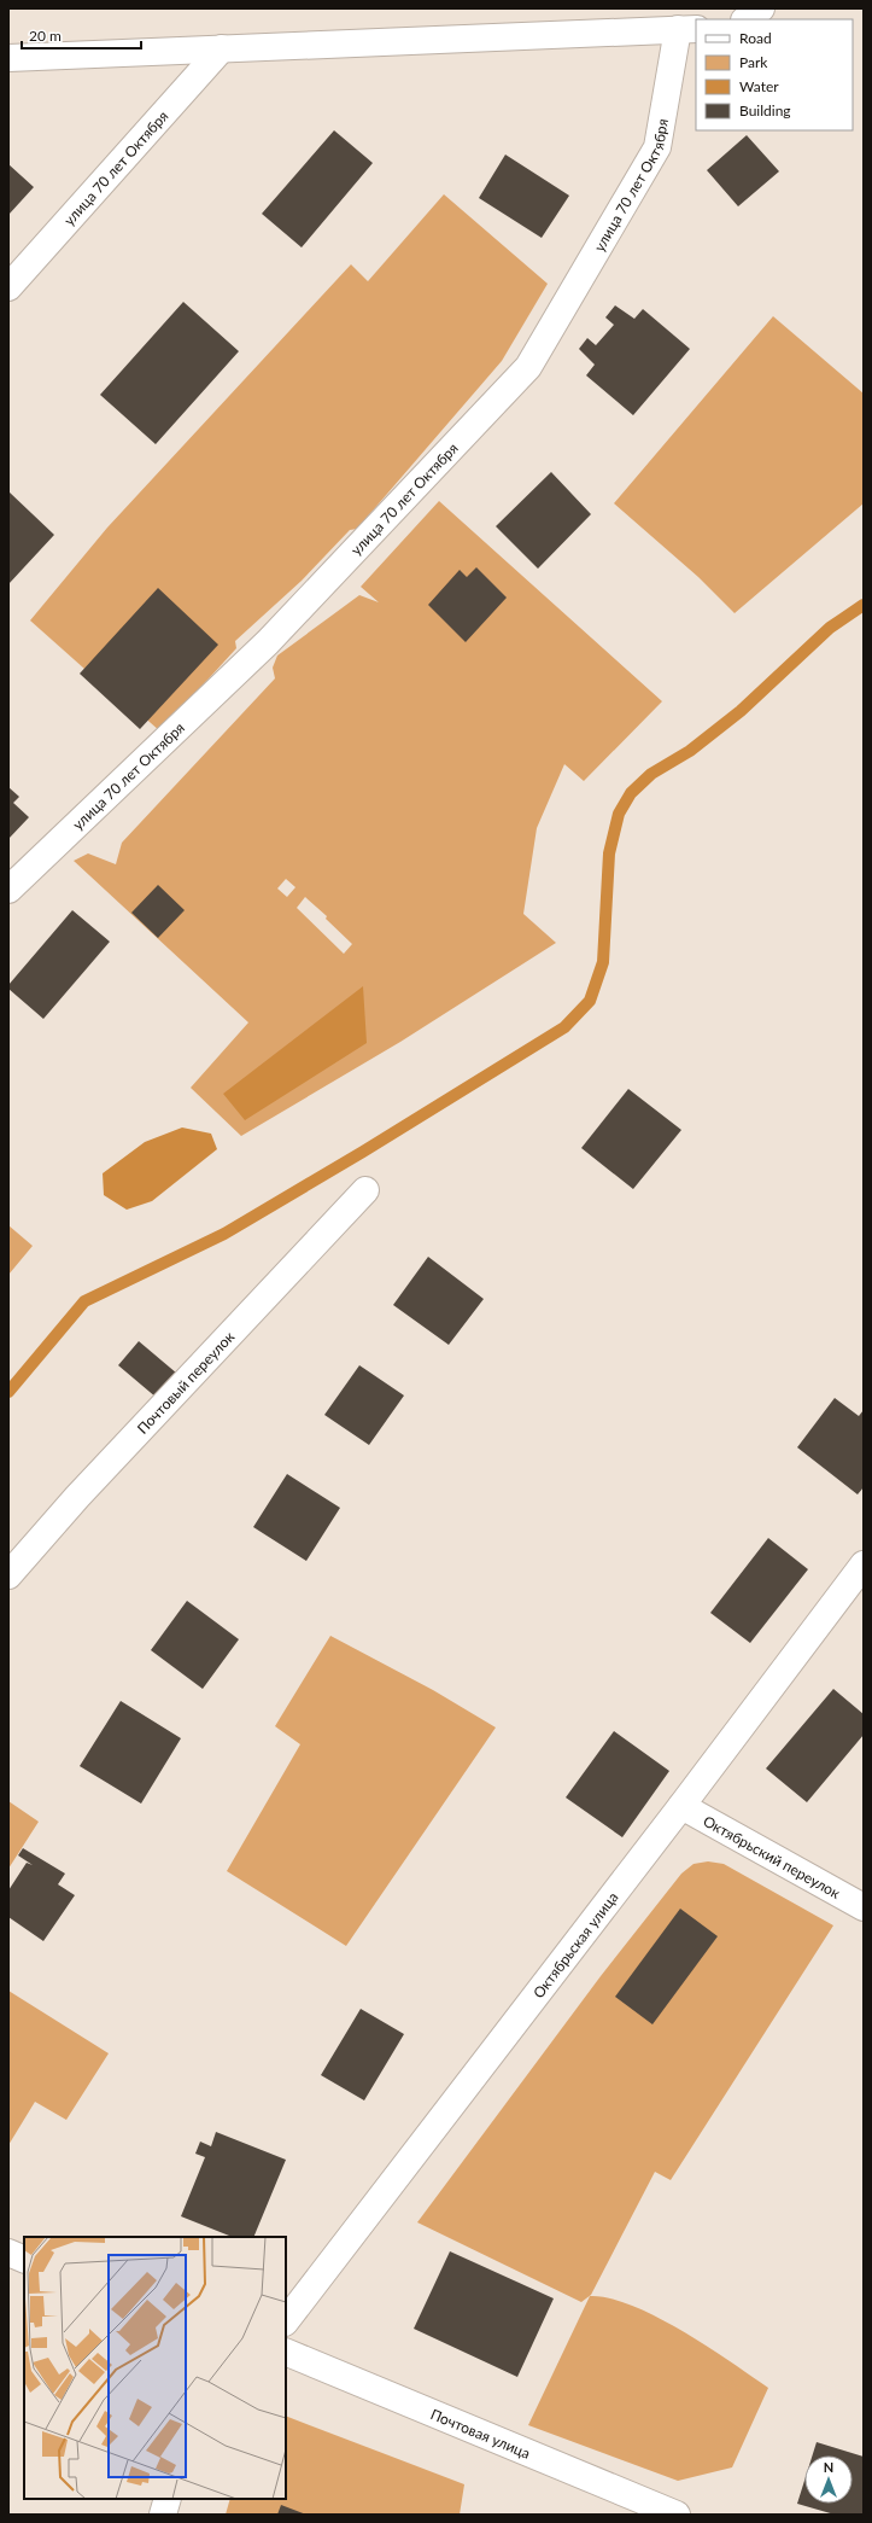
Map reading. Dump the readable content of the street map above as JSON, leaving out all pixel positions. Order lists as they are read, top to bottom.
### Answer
{
  "streets": {
    "street": [
      "улица 70 лет Октября",
      "Почтовый переулок",
      "Октябрьский переулок",
      "Октябрьская улица",
      "Почтовая улица"
    ]
  },
  "crossings": [
    ["Октябрьский переулок", "Октябрьская улица"]
  ],
  "legend": [
    "Road",
    "Park",
    "Water",
    "Building"
  ],
  "scale_bar": "20 m",
  "north": "top"
}
